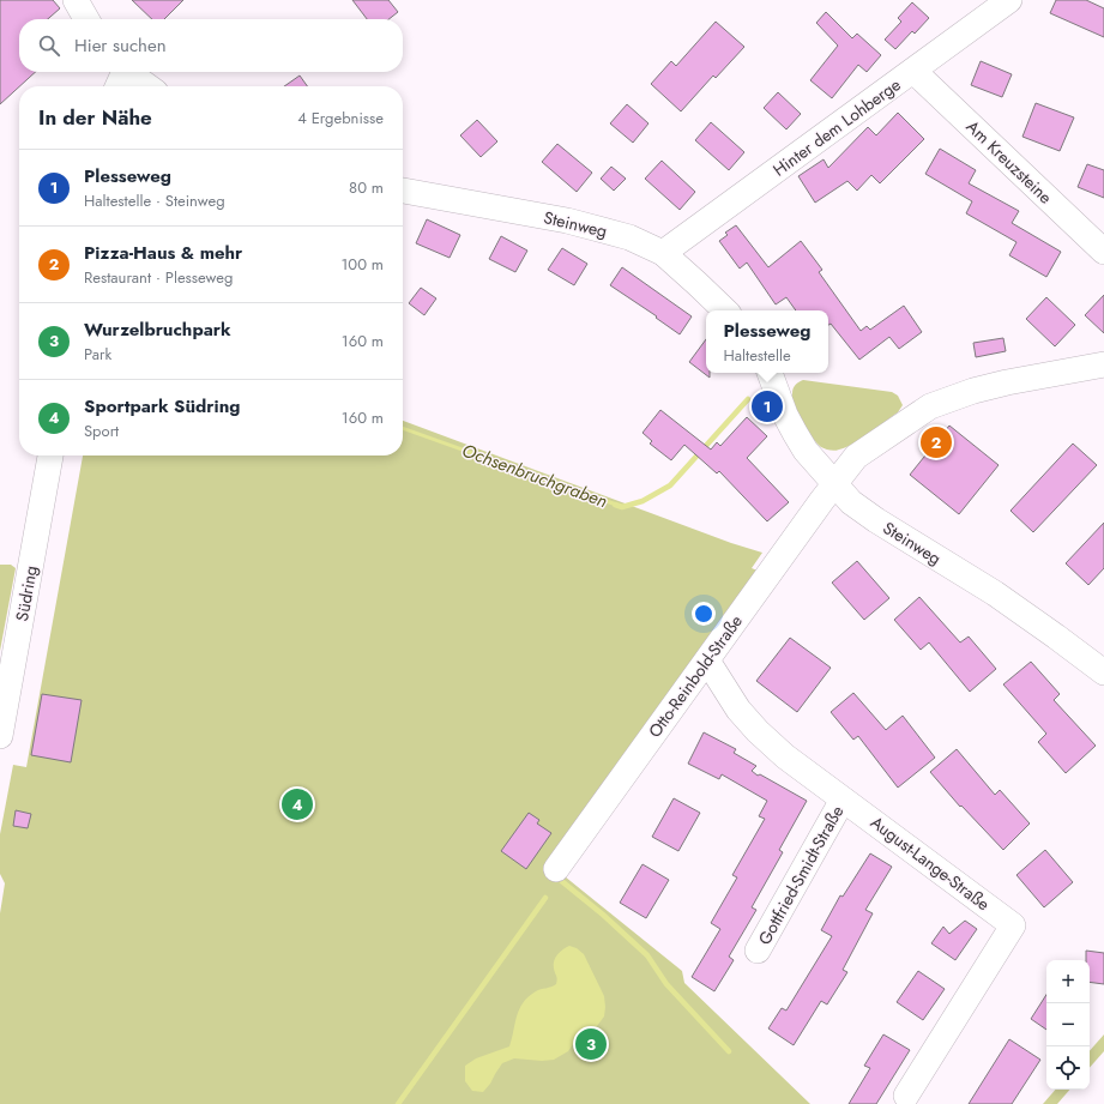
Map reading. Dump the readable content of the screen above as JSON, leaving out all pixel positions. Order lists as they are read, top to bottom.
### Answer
{
  "streets": {
    "street": [
      "Hinter dem Lohberge",
      "Am Kreuzsteine",
      "Steinweg",
      "Südring",
      "Otto-Reinbold-Straße",
      "August-Lange-Straße",
      "Gottfried-Smidt-Straße"
    ]
  },
  "crossings": [
    ["Hinter dem Lohberge", "Am Kreuzsteine"],
    ["Hinter dem Lohberge", "Steinweg"],
    ["Steinweg", "Otto-Reinbold-Straße"],
    ["Otto-Reinbold-Straße", "August-Lange-Straße"],
    ["August-Lange-Straße", "Gottfried-Smidt-Straße"]
  ],
  "water": ["Ochsenbruchgraben"],
  "page": {
    "search": "Hier suchen",
    "heading": ["In der Nähe", "4 Ergebnisse"],
    "list": [
      {
        "mark": "1",
        "name": "Plesseweg",
        "note": "Haltestelle · Steinweg",
        "value": "80 m"
      },
      {
        "mark": "2",
        "name": "Pizza-Haus & mehr",
        "note": "Restaurant · Plesseweg",
        "value": "100 m"
      },
      {
        "mark": "3",
        "name": "Wurzelbruchpark",
        "note": "Park",
        "value": "160 m"
      },
      {
        "mark": "4",
        "name": "Sportpark Südring",
        "note": "Sport",
        "value": "160 m"
      }
    ],
    "popup": ["Plesseweg", "Haltestelle"],
    "pins": [
      "1",
      "2",
      "4",
      "3"
    ],
    "map_buttons": ["+", "−"]
  }
}
